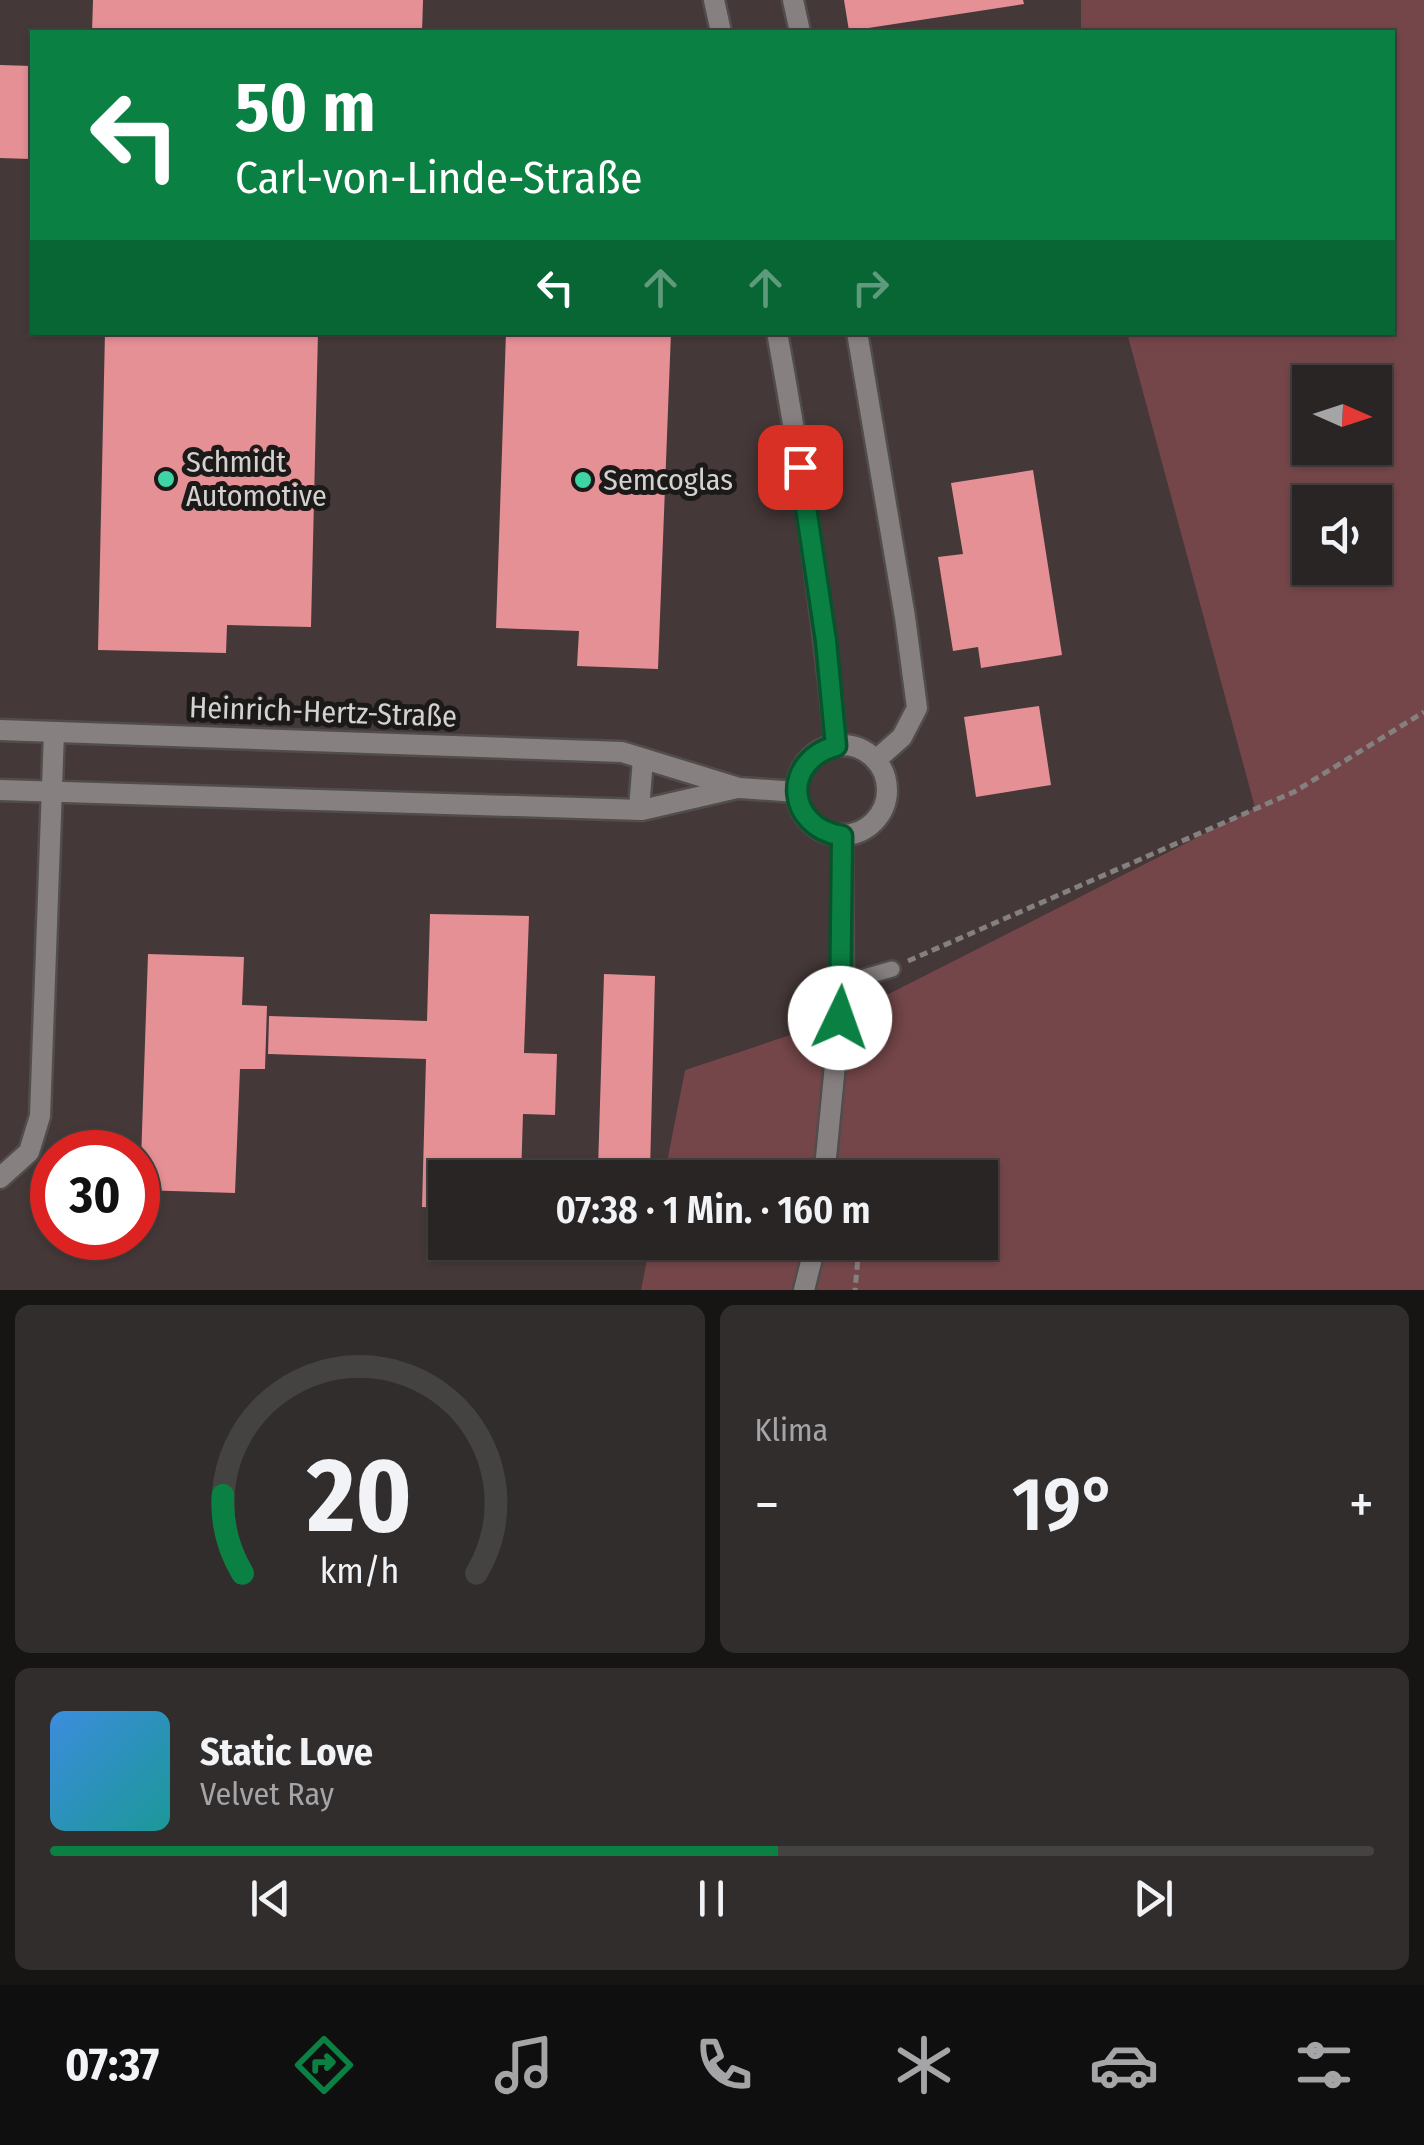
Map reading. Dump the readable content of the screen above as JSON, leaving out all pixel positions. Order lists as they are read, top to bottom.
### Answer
{
  "streets": {
    "street": ["Heinrich-Hertz-Straße"]
  },
  "places": ["Schmidt Automotive", "Semcoglas"],
  "north": "right",
  "page": {
    "turn": ["50 m", "Carl-von-Linde-Straße"],
    "limit": "30",
    "trip": "07:38 · 1 Min. · 160 m",
    "tile": "Klima",
    "heat": ["−", "19°", "+"],
    "song": ["Static Love", "Velvet Ray"],
    "tabs": "07:37",
    "gauge": ["20", "km/h"]
  }
}
